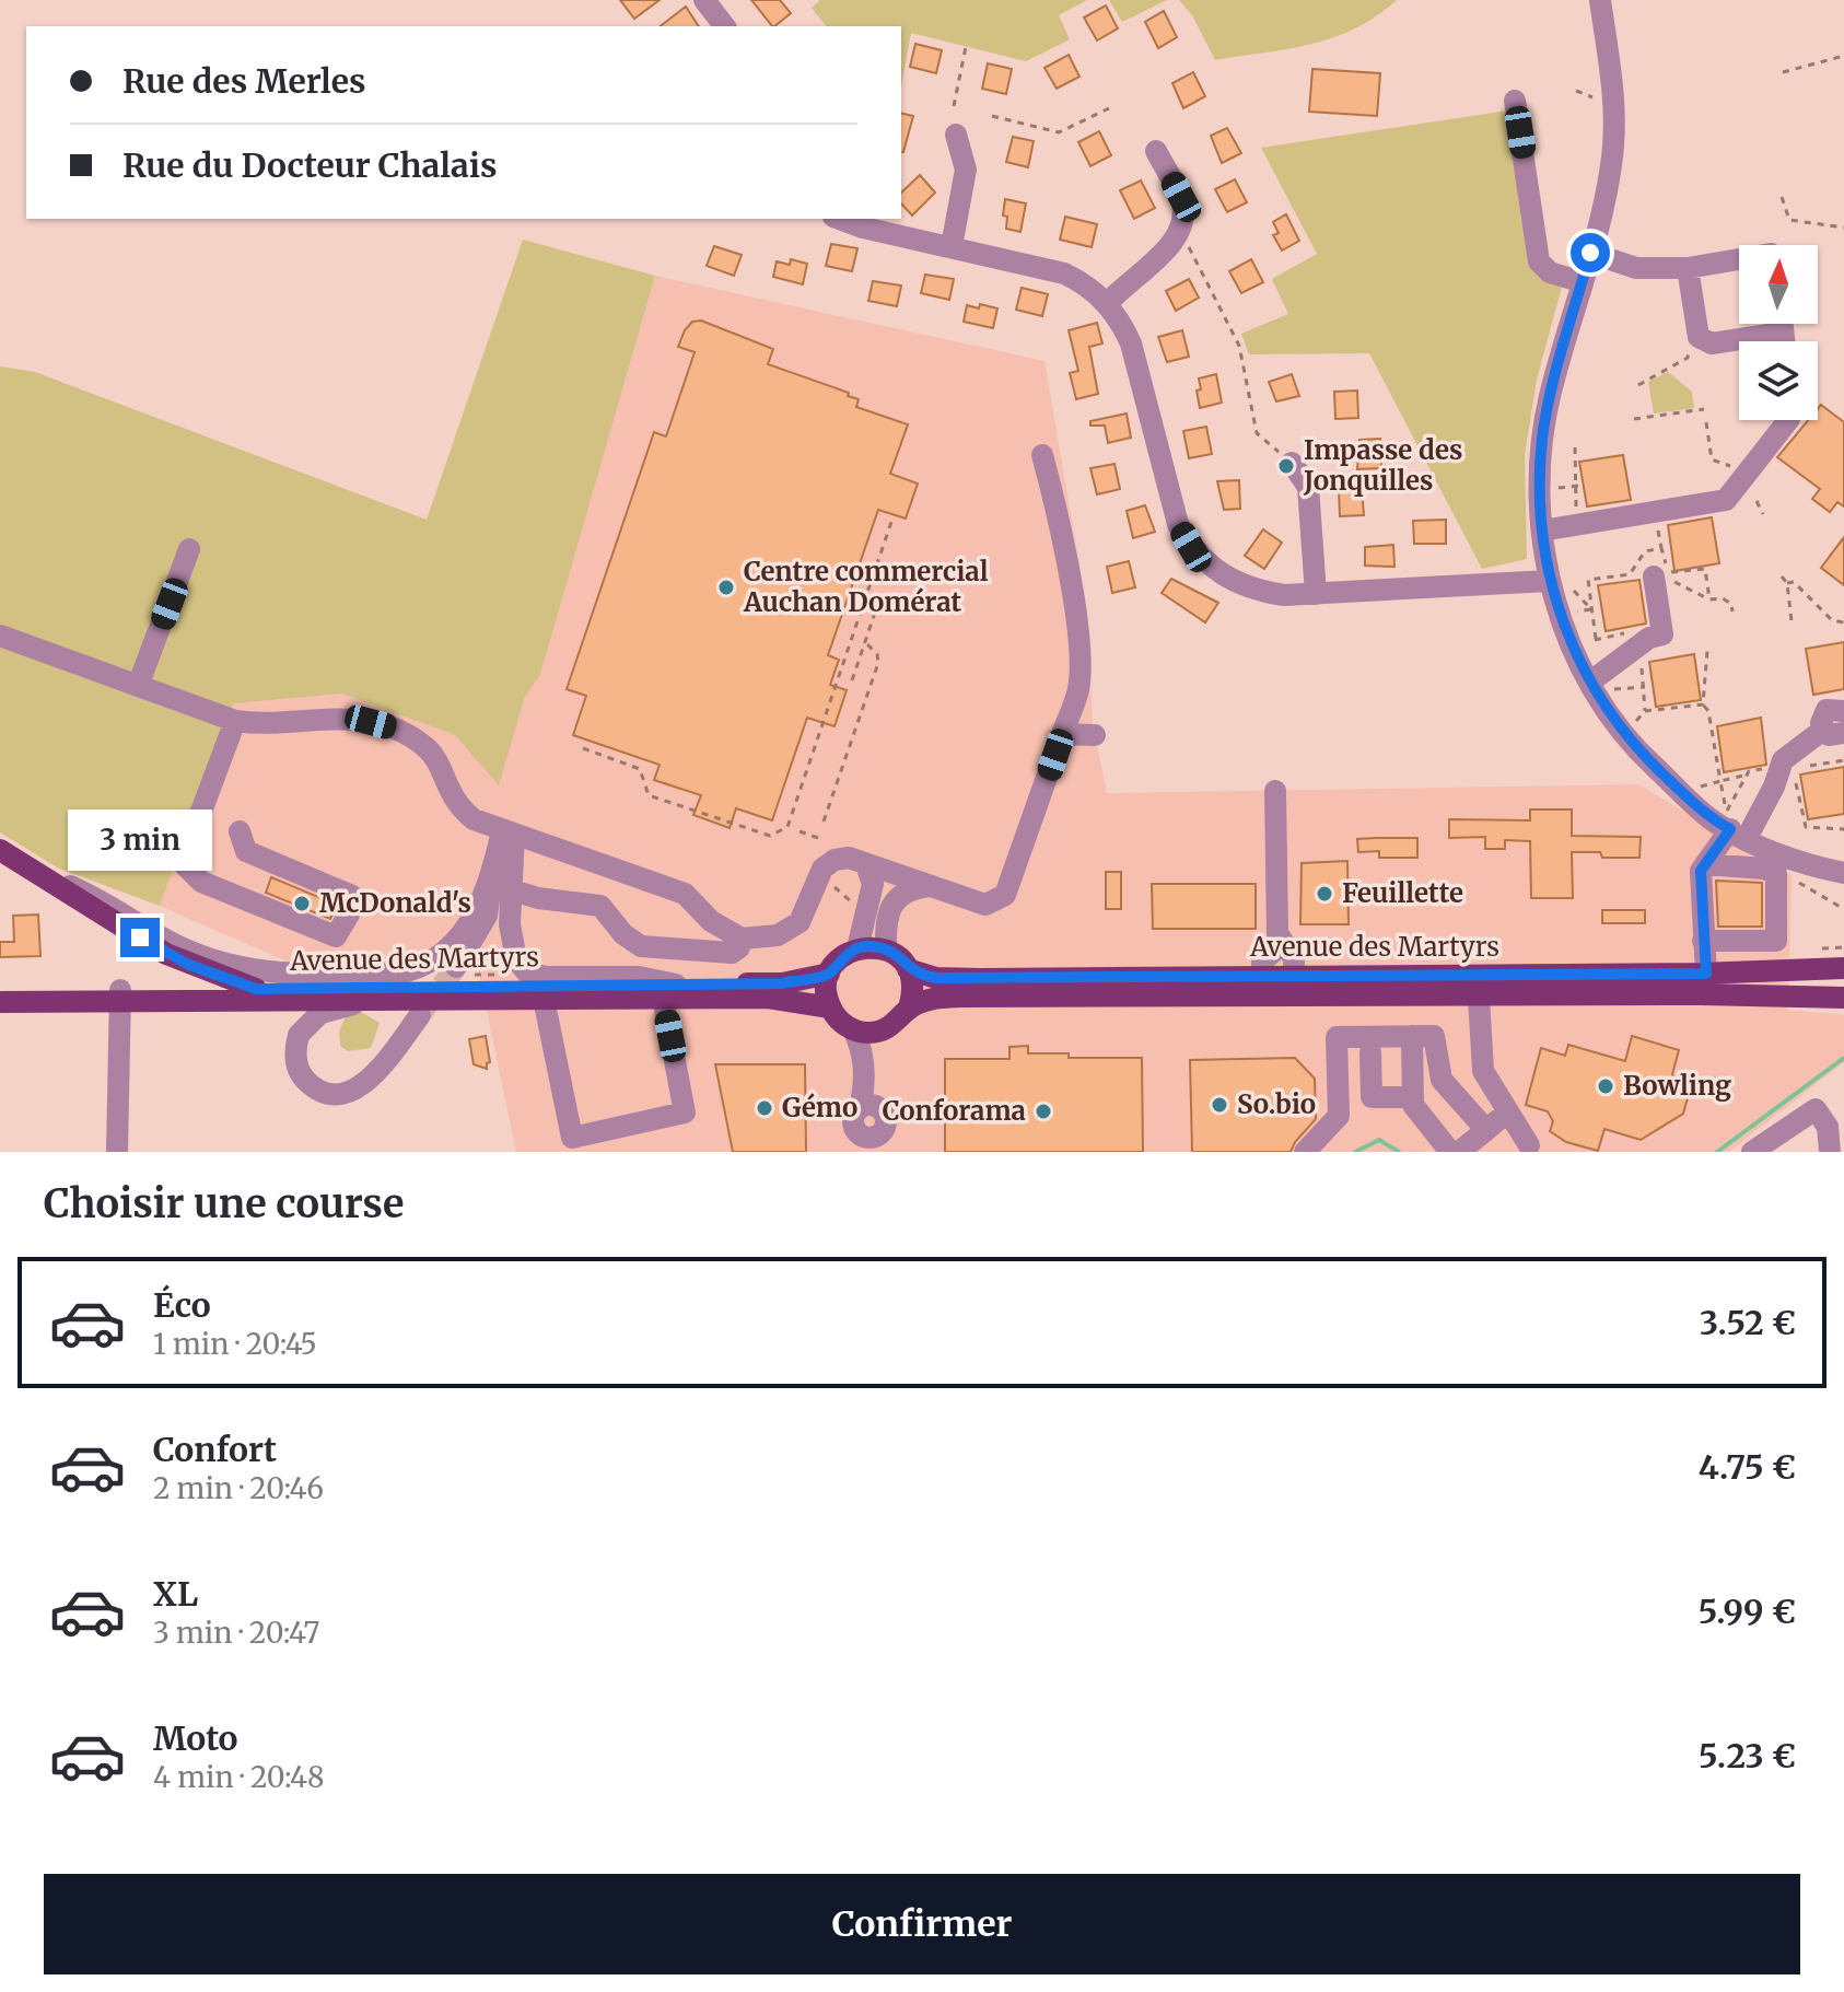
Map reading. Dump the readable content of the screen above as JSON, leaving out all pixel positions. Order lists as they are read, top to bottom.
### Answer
{
  "streets": {
    "main road": ["Avenue des Martyrs"]
  },
  "places": [
    "Impasse des Jonquilles",
    "Centre commercial Auchan Domérat",
    "Feuillette",
    "McDonald's",
    "Bowling",
    "So.bio",
    "Gémo",
    "Conforama"
  ],
  "north": "top",
  "page": {
    "banner": ["Rue des Merles", "Rue du Docteur Chalais"],
    "bubble": "3 min",
    "heading": "Choisir une course",
    "list": [
      {
        "name": "Éco",
        "note": "1 min · 20:45",
        "value": "3.52 €"
      },
      {
        "name": "Confort",
        "note": "2 min · 20:46",
        "value": "4.75 €"
      },
      {
        "name": "XL",
        "note": "3 min · 20:47",
        "value": "5.99 €"
      },
      {
        "name": "Moto",
        "note": "4 min · 20:48",
        "value": "5.23 €"
      }
    ],
    "buttons": "Confirmer"
  }
}
